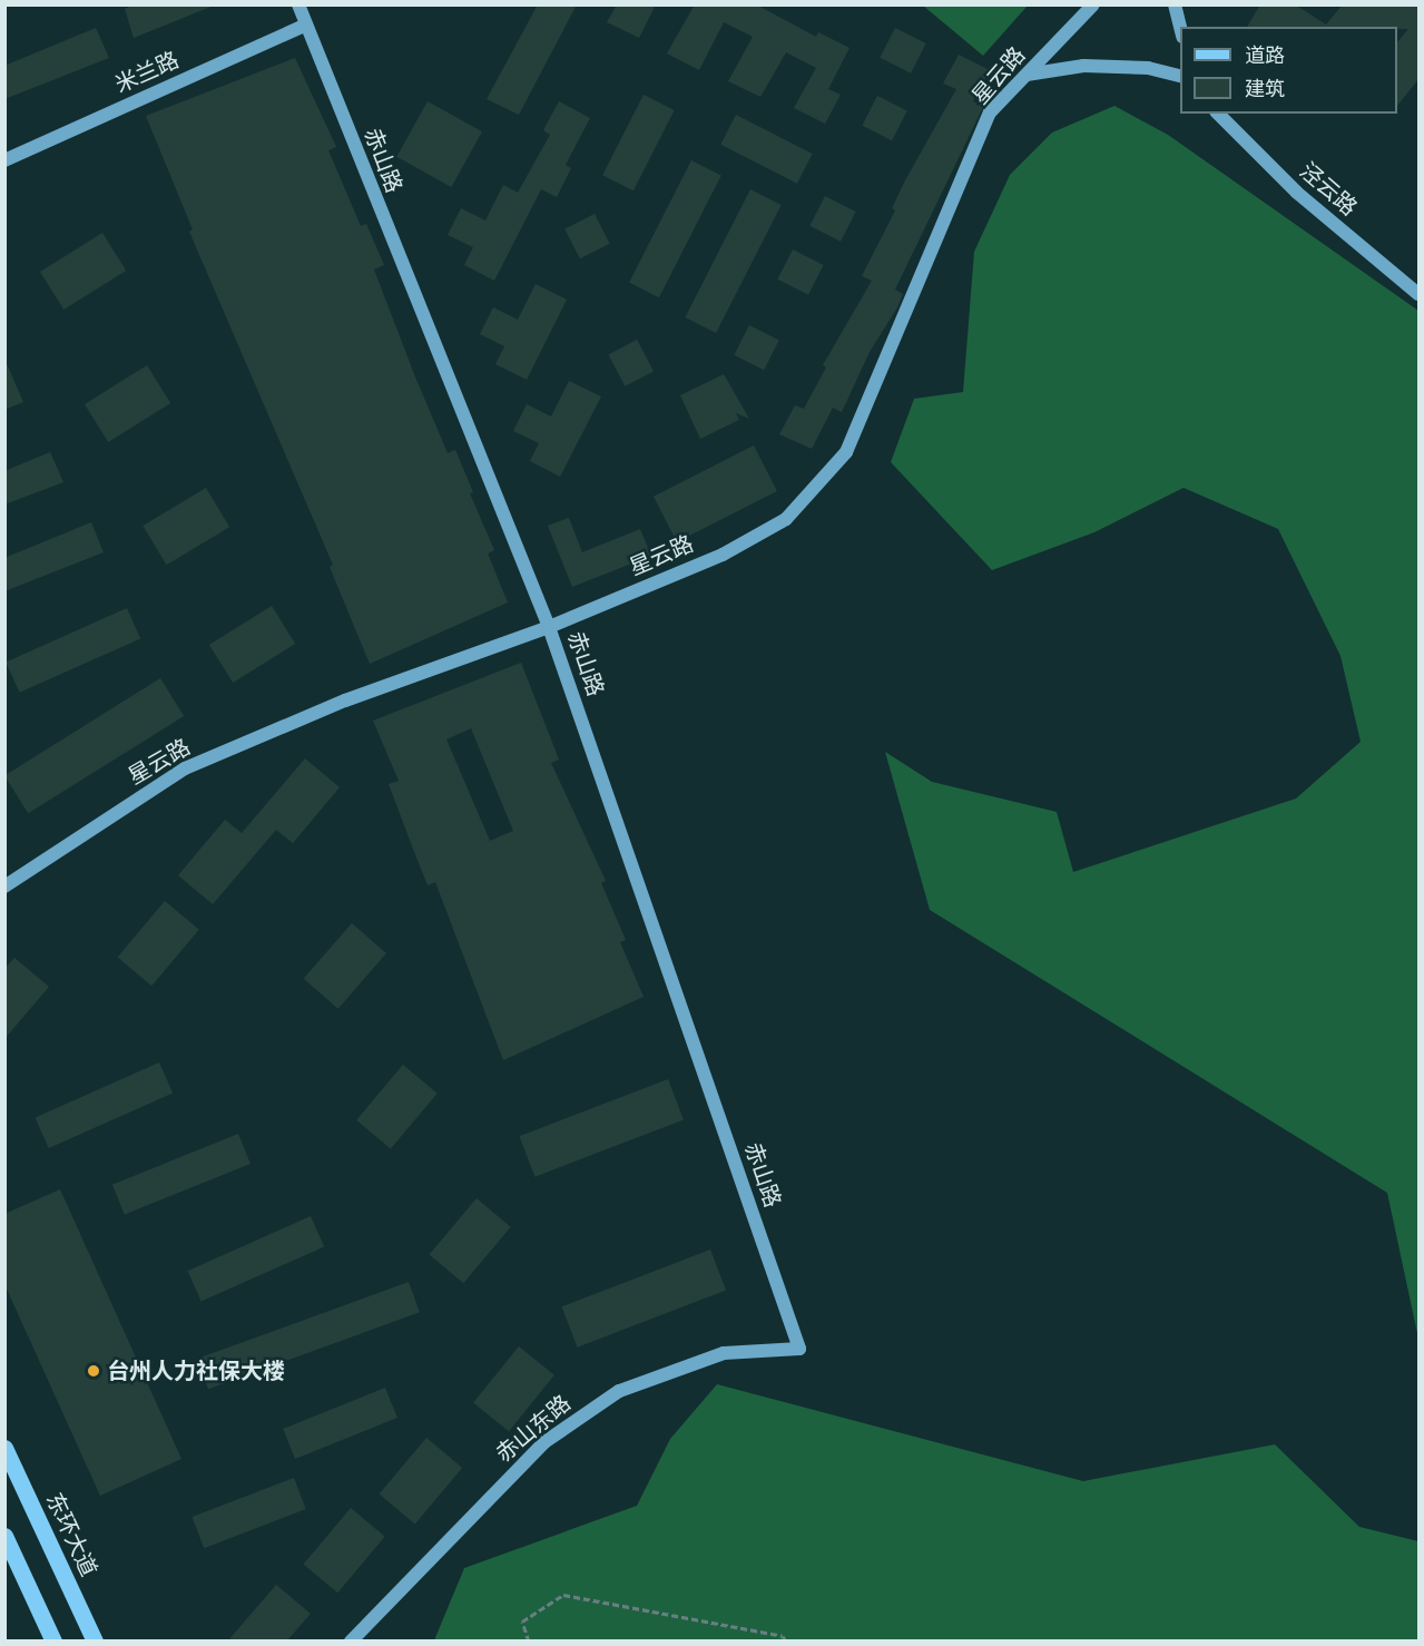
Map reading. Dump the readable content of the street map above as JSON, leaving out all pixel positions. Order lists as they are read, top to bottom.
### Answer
{
  "streets": {
    "main road": ["东环大道"],
    "street": [
      "米兰路",
      "星云路",
      "赤山路",
      "泾云路",
      "赤山东路"
    ]
  },
  "crossings": [
    ["米兰路", "赤山路"],
    ["星云路", "赤山路"],
    ["赤山路", "赤山东路"]
  ],
  "places": ["台州人力社保大楼"],
  "legend": ["道路", "建筑"]
}
